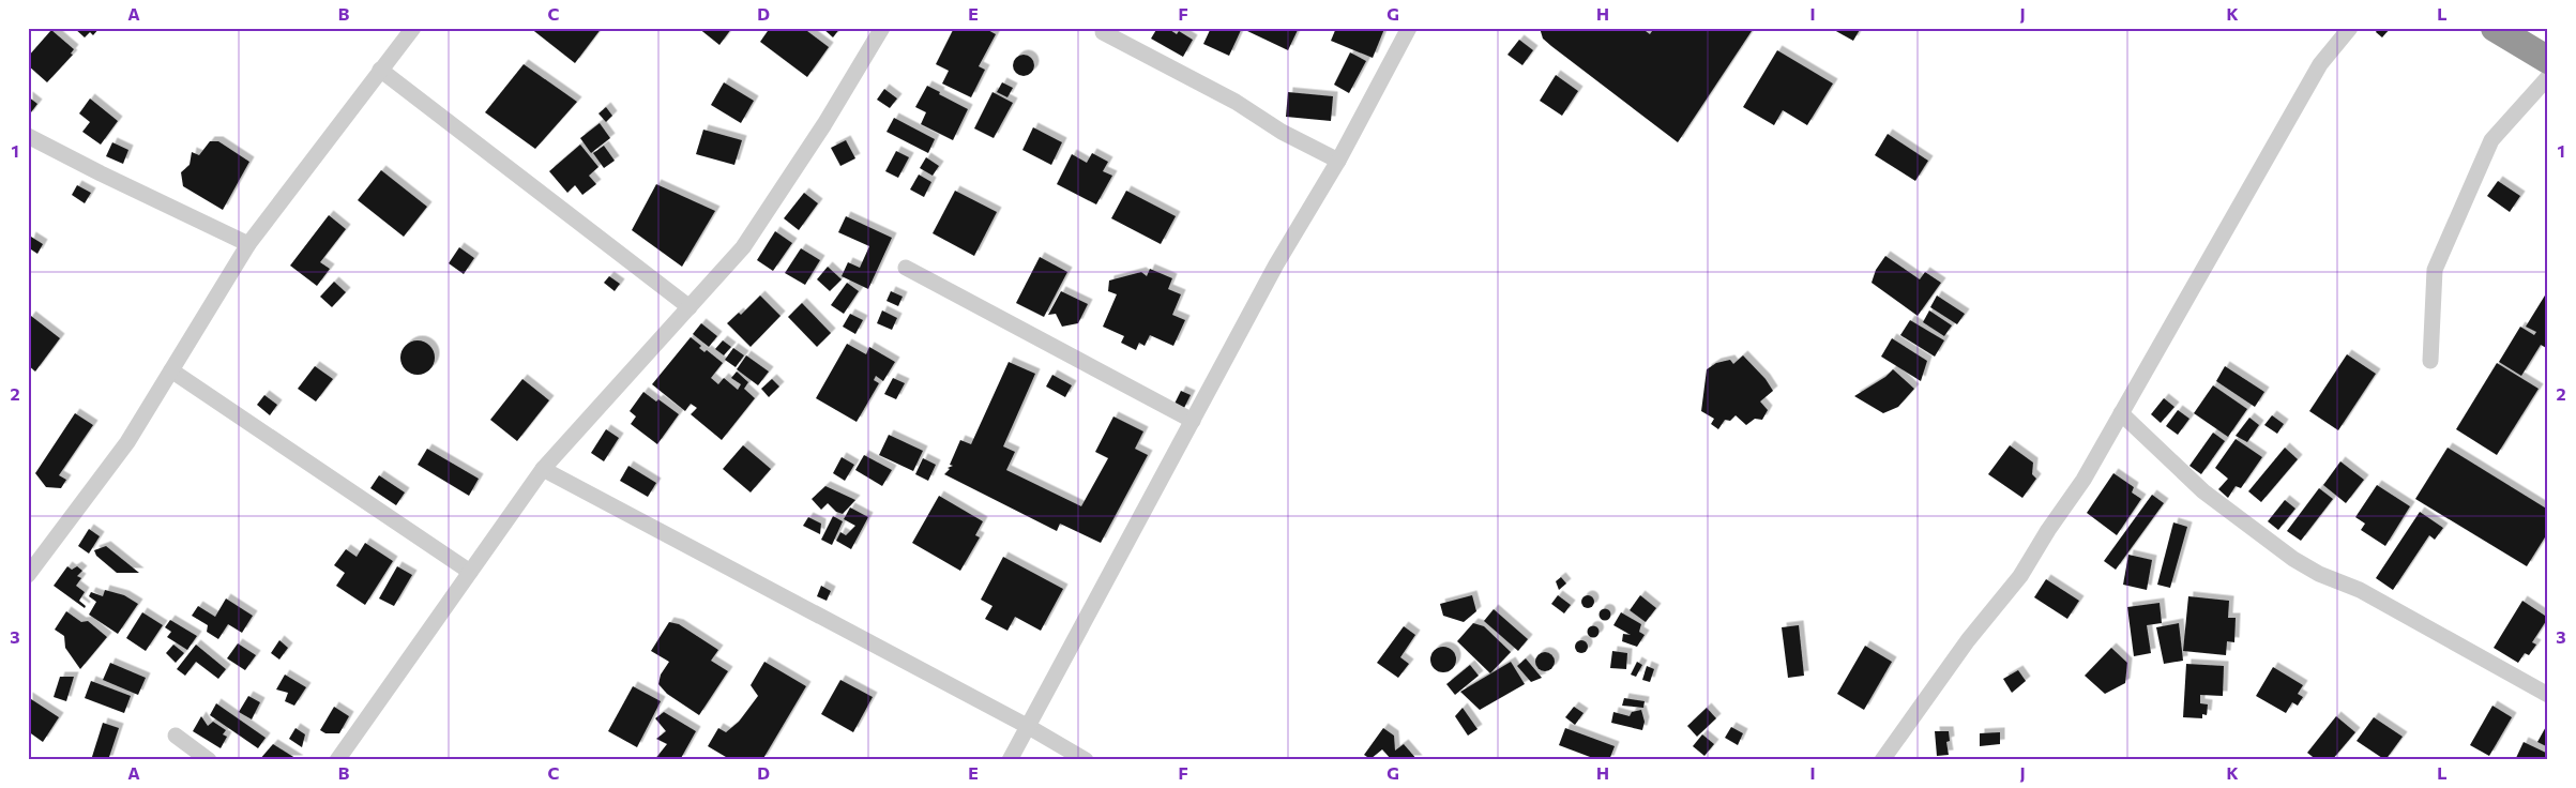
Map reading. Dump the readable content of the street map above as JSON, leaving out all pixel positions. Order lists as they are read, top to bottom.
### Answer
{
  "grid": {
    "columns": [
      "A",
      "B",
      "C",
      "D",
      "E",
      "F",
      "G",
      "H",
      "I",
      "J",
      "K",
      "L"
    ],
    "rows": ["1", "2", "3"]
  }
}
